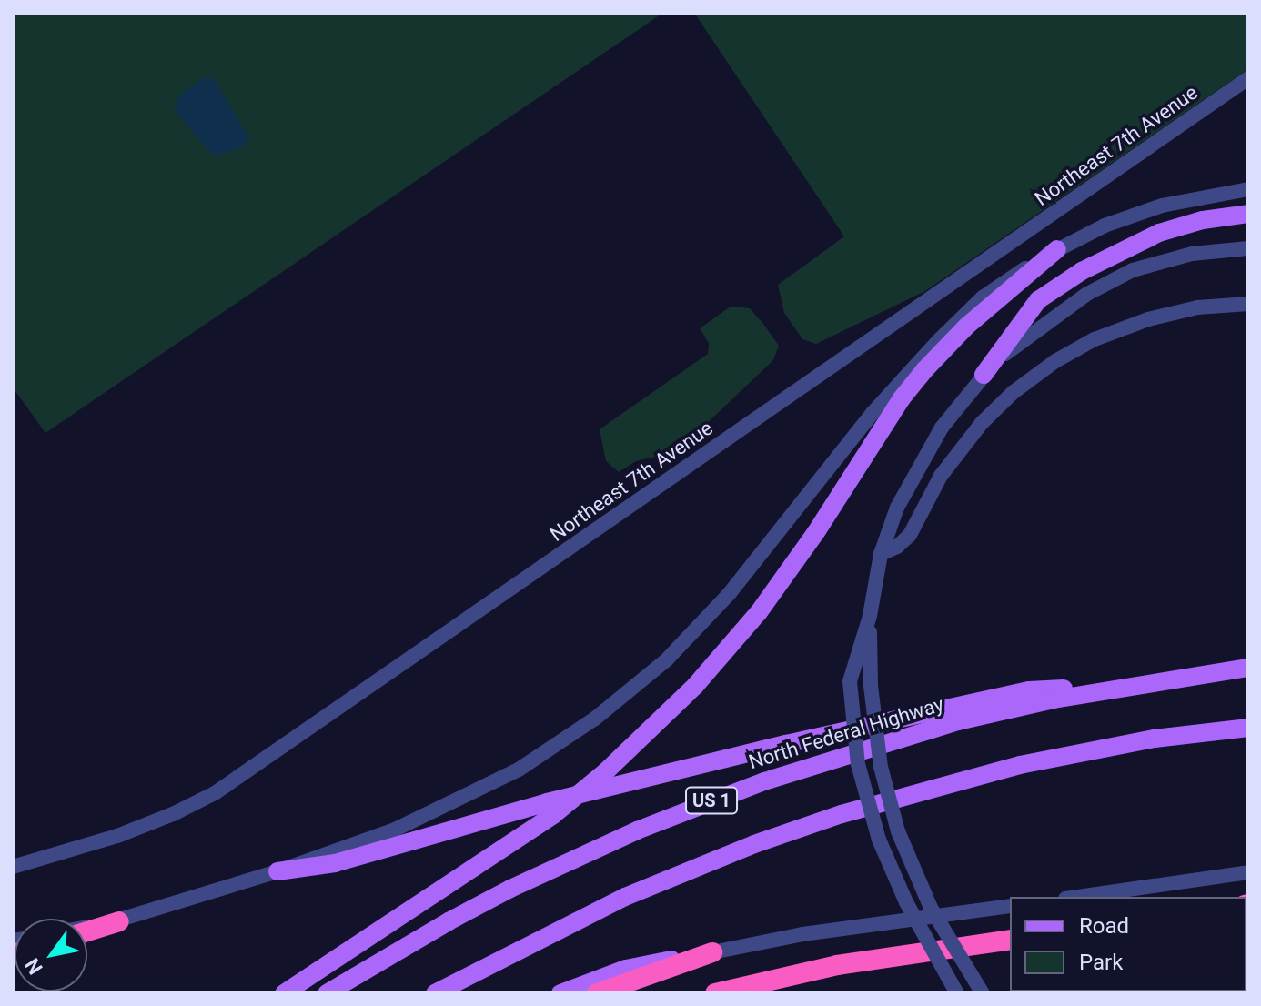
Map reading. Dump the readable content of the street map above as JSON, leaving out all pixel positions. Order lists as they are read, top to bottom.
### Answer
{
  "streets": {
    "main road": ["North Federal Highway", "US 1"],
    "street": ["Northeast 7th Avenue"]
  },
  "legend": ["Road", "Park"],
  "north": "bottom left"
}
